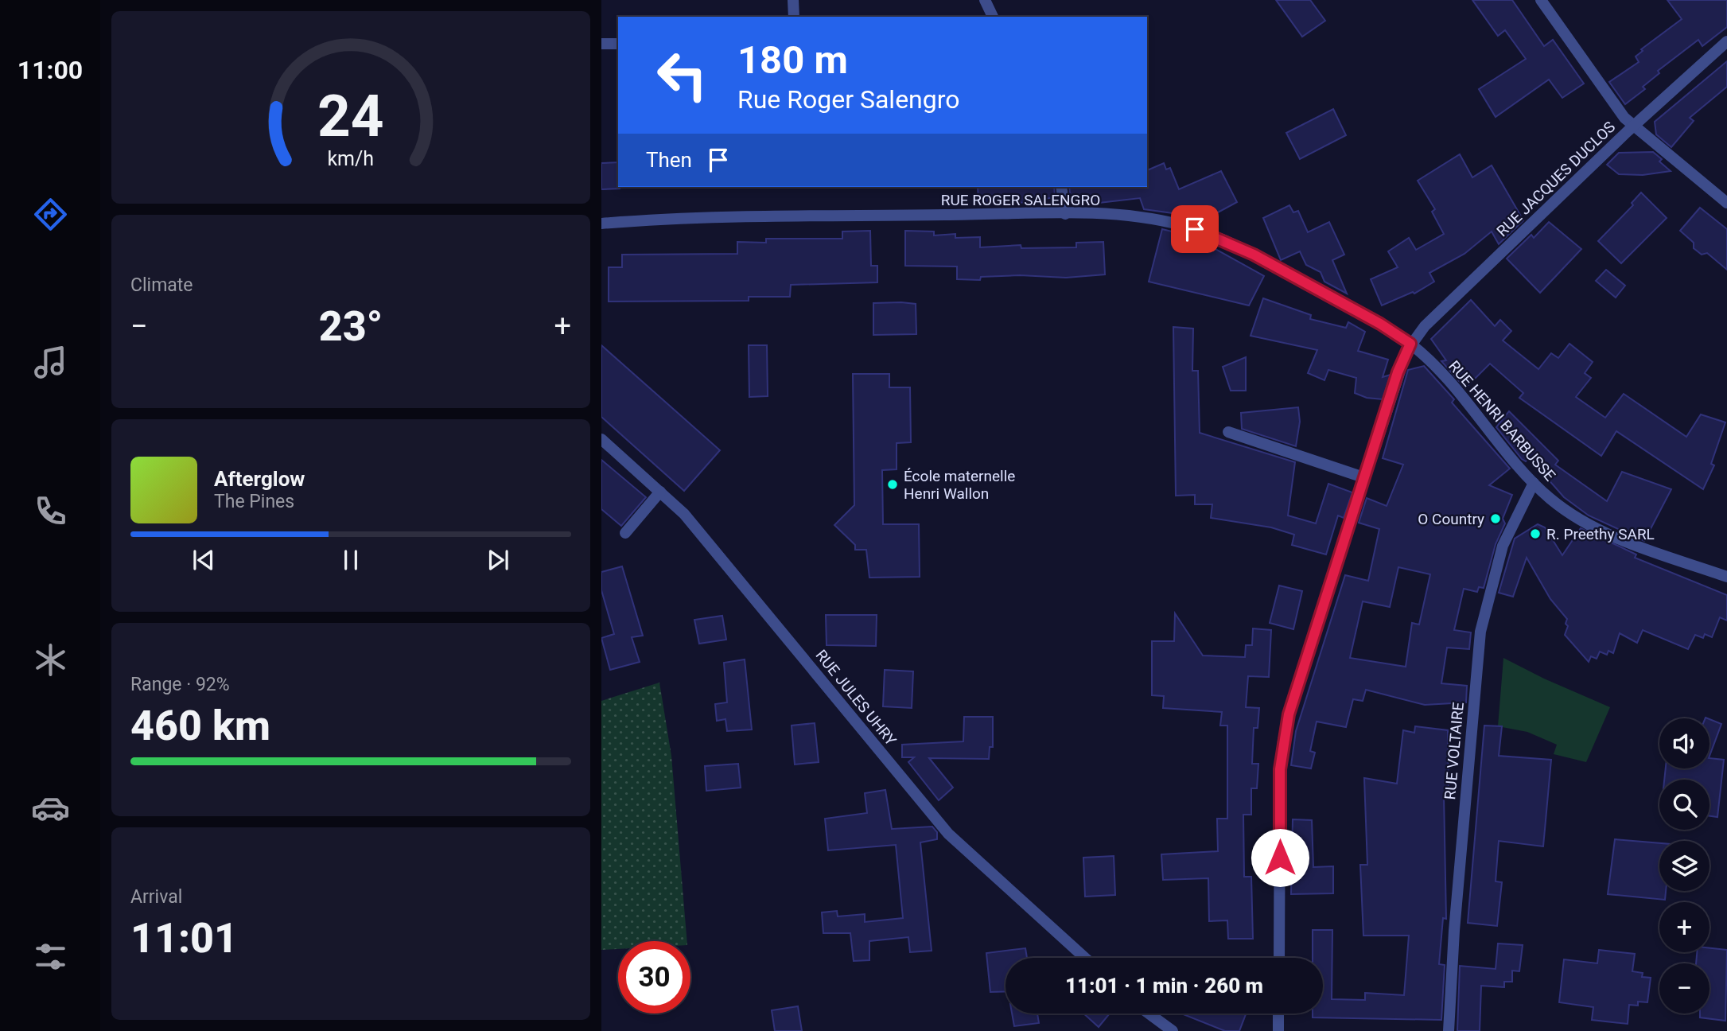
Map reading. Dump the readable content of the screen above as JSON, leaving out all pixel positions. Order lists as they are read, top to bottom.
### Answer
{
  "streets": {
    "street": [
      "RUE JACQUES DUCLOS",
      "RUE ROGER SALENGRO",
      "RUE HENRI BARBUSSE",
      "RUE JULES UHRY",
      "RUE VOLTAIRE"
    ]
  },
  "crossings": [
    ["RUE JACQUES DUCLOS", "RUE ROGER SALENGRO"],
    ["RUE JACQUES DUCLOS", "RUE HENRI BARBUSSE"],
    ["RUE ROGER SALENGRO", "RUE HENRI BARBUSSE"],
    ["RUE HENRI BARBUSSE", "RUE VOLTAIRE"]
  ],
  "places": ["École maternelle Henri Wallon", "O Country", "R. Preethy SARL"],
  "page": {
    "tabs": "11:00",
    "turn": ["180 m", "Rue Roger Salengro"],
    "then": "Then",
    "tile": [
      "Climate",
      ["Range · 92%", "460 km"],
      ["Arrival", "11:01"]
    ],
    "heat": ["−", "23°", "+"],
    "song": ["Afterglow", "The Pines"],
    "map_buttons": ["+", "−"],
    "limit": "30",
    "trip": "11:01 · 1 min · 260 m",
    "gauge": ["24", "km/h"]
  }
}
